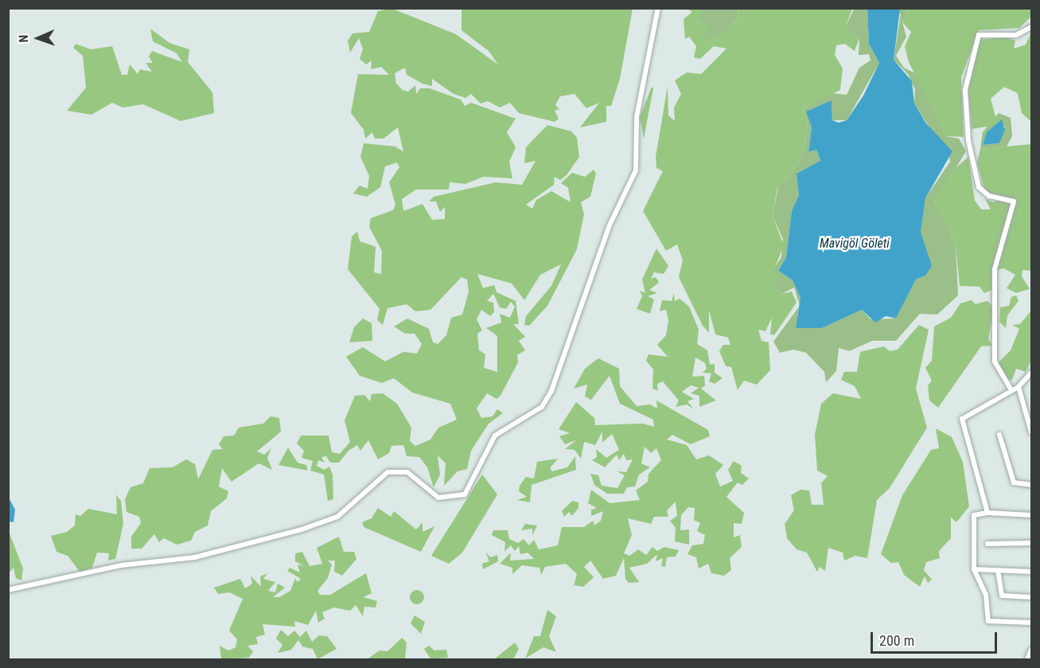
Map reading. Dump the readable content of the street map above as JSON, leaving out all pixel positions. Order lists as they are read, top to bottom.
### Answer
{
  "water": ["Mavigöl Göleti"],
  "scale_bar": "200 m",
  "north": "left"
}
